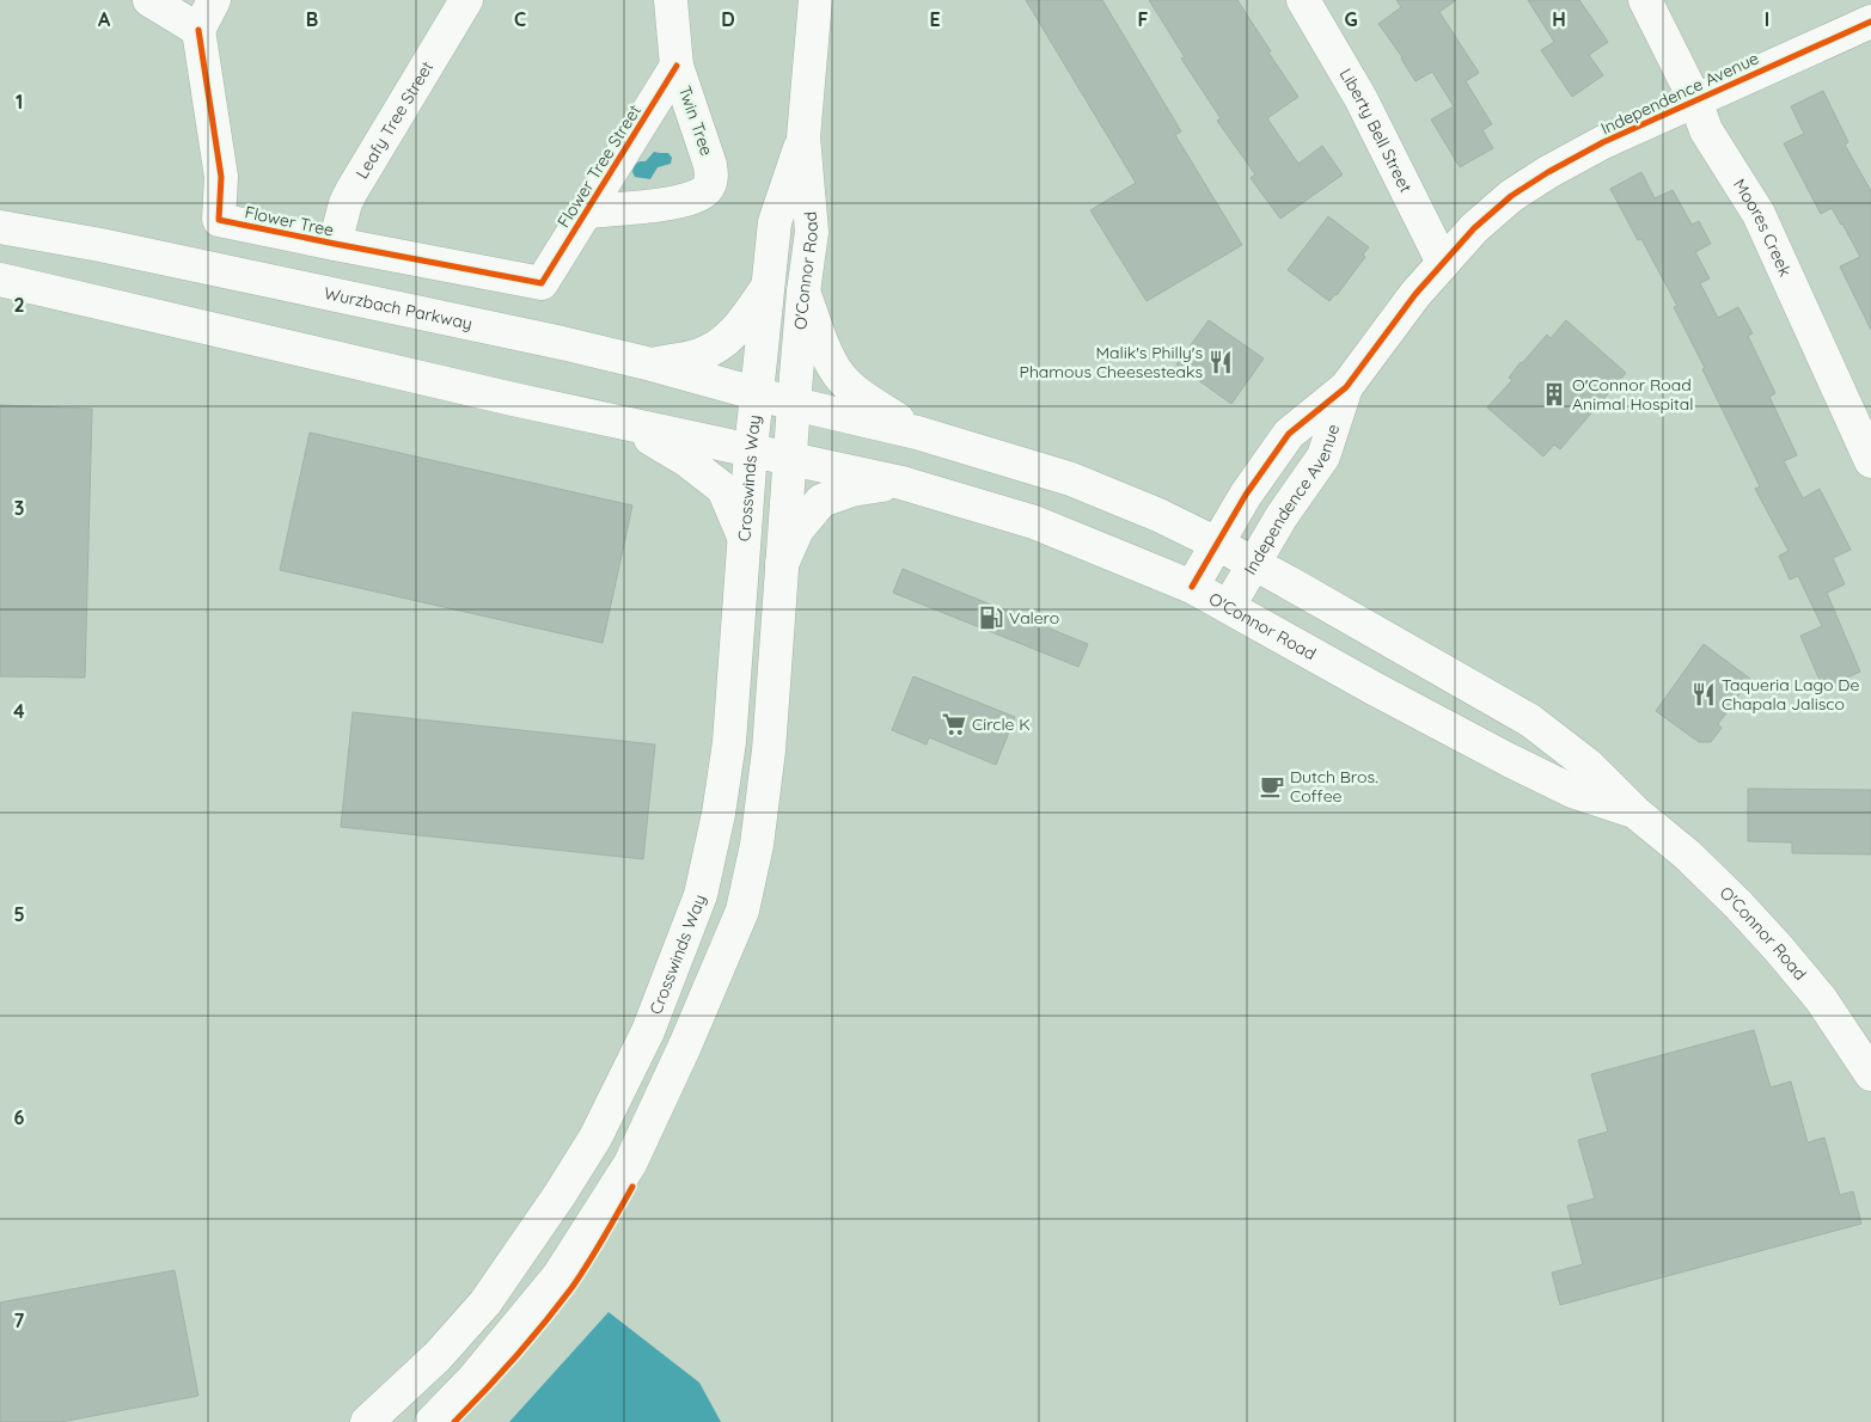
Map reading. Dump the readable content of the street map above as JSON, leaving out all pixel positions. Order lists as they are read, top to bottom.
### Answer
{
  "streets": {
    "main road": [
      "Independence Avenue",
      "Leafy Tree Street",
      "Twin Tree",
      "Liberty Bell Street",
      "Flower Tree Street",
      "Flower Tree",
      "Moores Creek",
      "O'Connor Road",
      "Wurzbach Parkway",
      "Crosswinds Way"
    ]
  },
  "crossings": [
    ["Independence Avenue", "Liberty Bell Street"],
    ["Independence Avenue", "Moores Creek"],
    ["Independence Avenue", "O'Connor Road"],
    ["Leafy Tree Street", "Flower Tree"],
    ["Twin Tree", "Flower Tree Street"],
    ["Flower Tree Street", "Flower Tree"],
    ["O'Connor Road", "Wurzbach Parkway"],
    ["O'Connor Road", "Crosswinds Way"],
    ["Wurzbach Parkway", "Crosswinds Way"]
  ],
  "places": {
    "restaurant": ["Malik's Philly's Phamous Cheesesteaks", "Taqueria Lago De Chapala Jalisco"],
    "building": ["O'Connor Road Animal Hospital"],
    "fuel station": ["Valero"],
    "supermarket": ["Circle K"],
    "cafe": ["Dutch Bros. Coffee"]
  },
  "grid": {
    "columns": [
      "A",
      "B",
      "C",
      "D",
      "E",
      "F",
      "G",
      "H",
      "I"
    ],
    "rows": [
      "1",
      "2",
      "3",
      "4",
      "5",
      "6",
      "7"
    ]
  }
}
